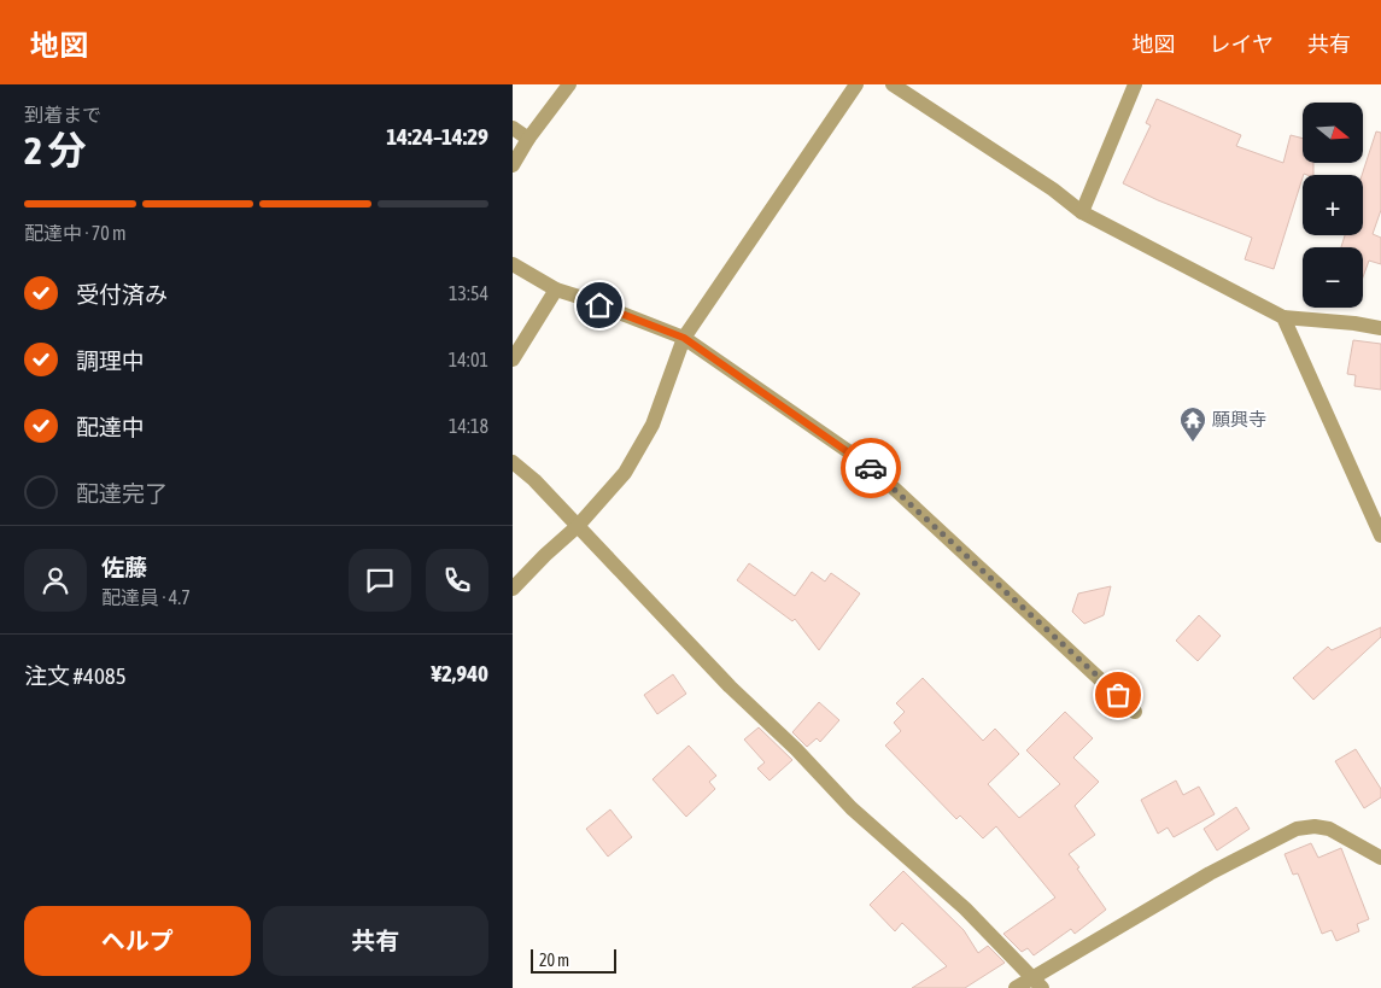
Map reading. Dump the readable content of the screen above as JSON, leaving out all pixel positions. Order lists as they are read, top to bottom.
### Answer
{
  "places": {
    "temple": ["願興寺"]
  },
  "scale_bar": "20 m",
  "north": "right",
  "page": {
    "header": "地図",
    "nav": ["地図", "レイヤ", "共有"],
    "heading": ["2 分", "到着まで", "14:24–14:29"],
    "panel": [
      "佐藤",
      "配達員 · 4.7",
      "注文 #4085",
      "¥2,940"
    ],
    "map_buttons": ["+", "−"],
    "bar": "配達中 · 70 m",
    "list": [
      ["受付済み", "13:54"],
      ["調理中", "14:01"],
      ["配達中", "14:18"],
      "配達完了"
    ],
    "buttons": ["ヘルプ", "共有"],
    "scale": "20 m"
  }
}
